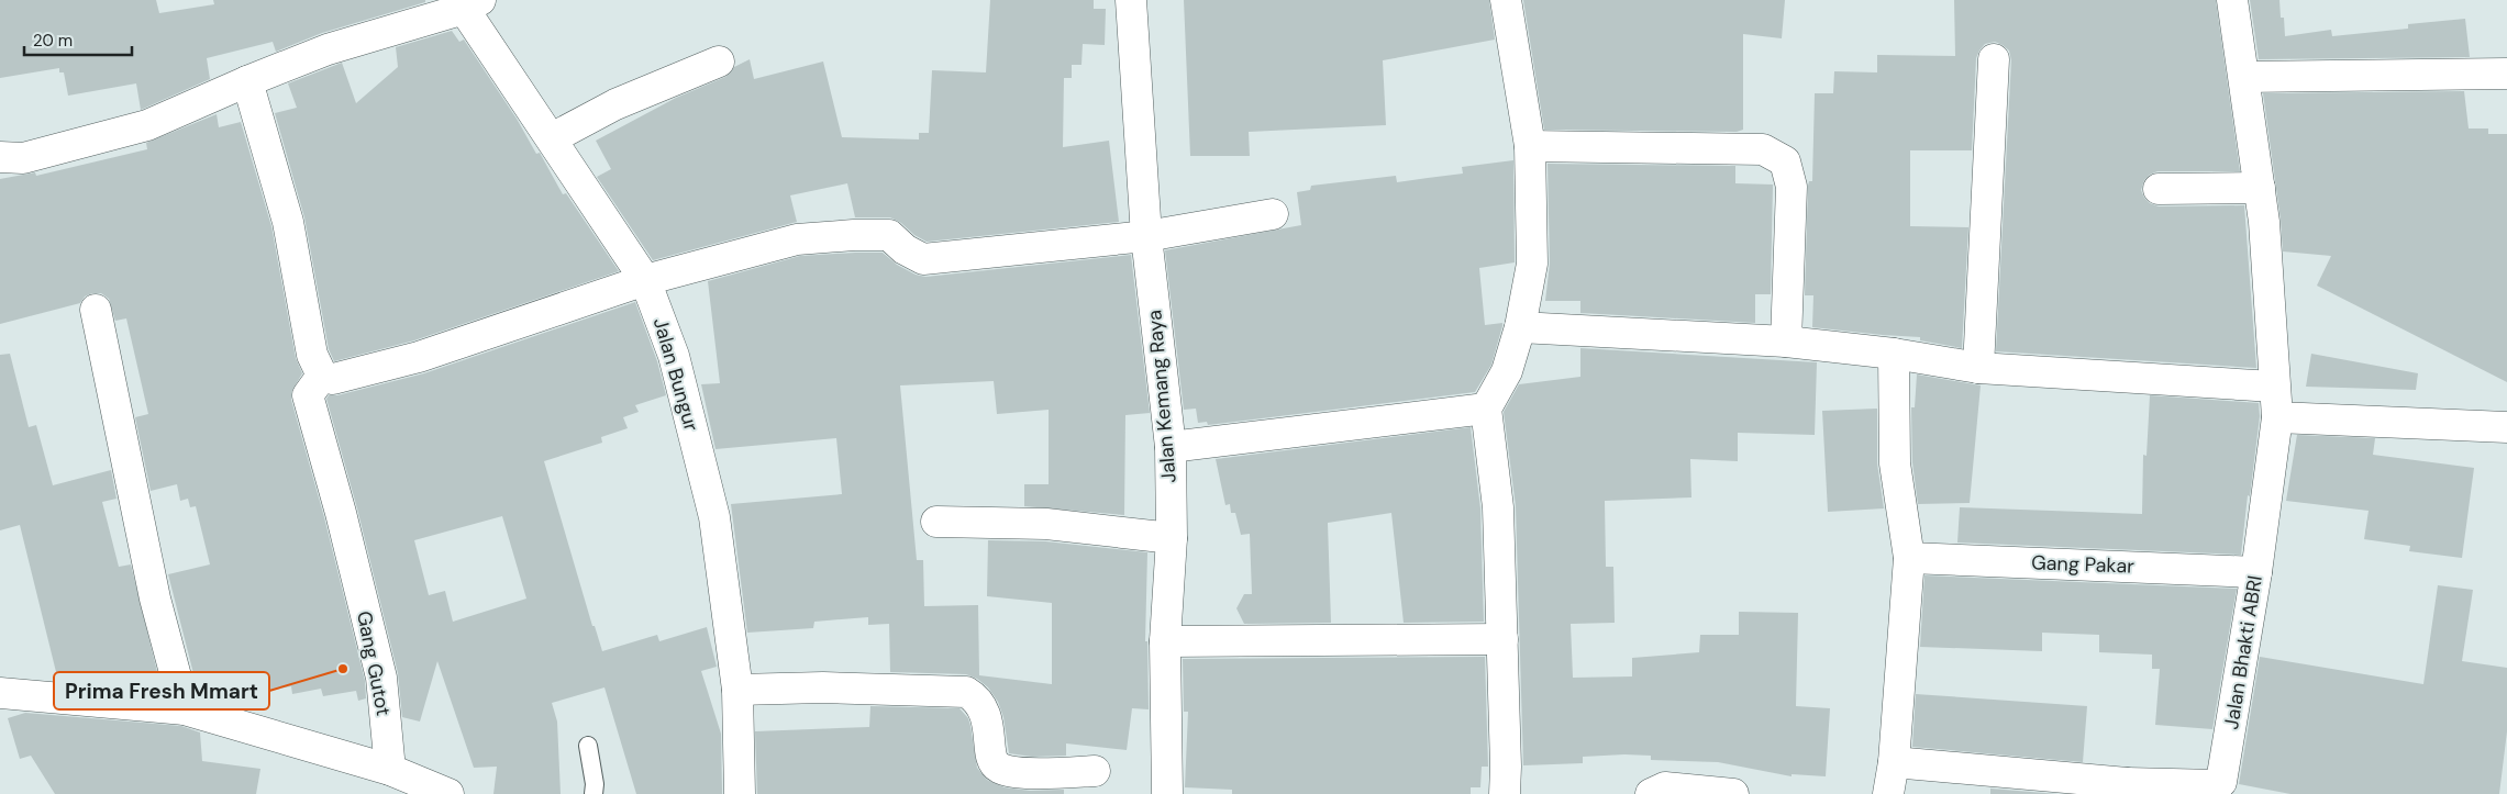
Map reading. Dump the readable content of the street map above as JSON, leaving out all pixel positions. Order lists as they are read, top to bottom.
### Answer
{
  "streets": {
    "street": [
      "Jalan Bungur",
      "Jalan Kemang Raya",
      "Gang Pakar",
      "Jalan Bhakti ABRI",
      "Gang Gutot"
    ]
  },
  "crossings": [
    ["Gang Pakar", "Jalan Bhakti ABRI"]
  ],
  "places": ["Prima Fresh Mmart"],
  "scale_bar": "20 m"
}
